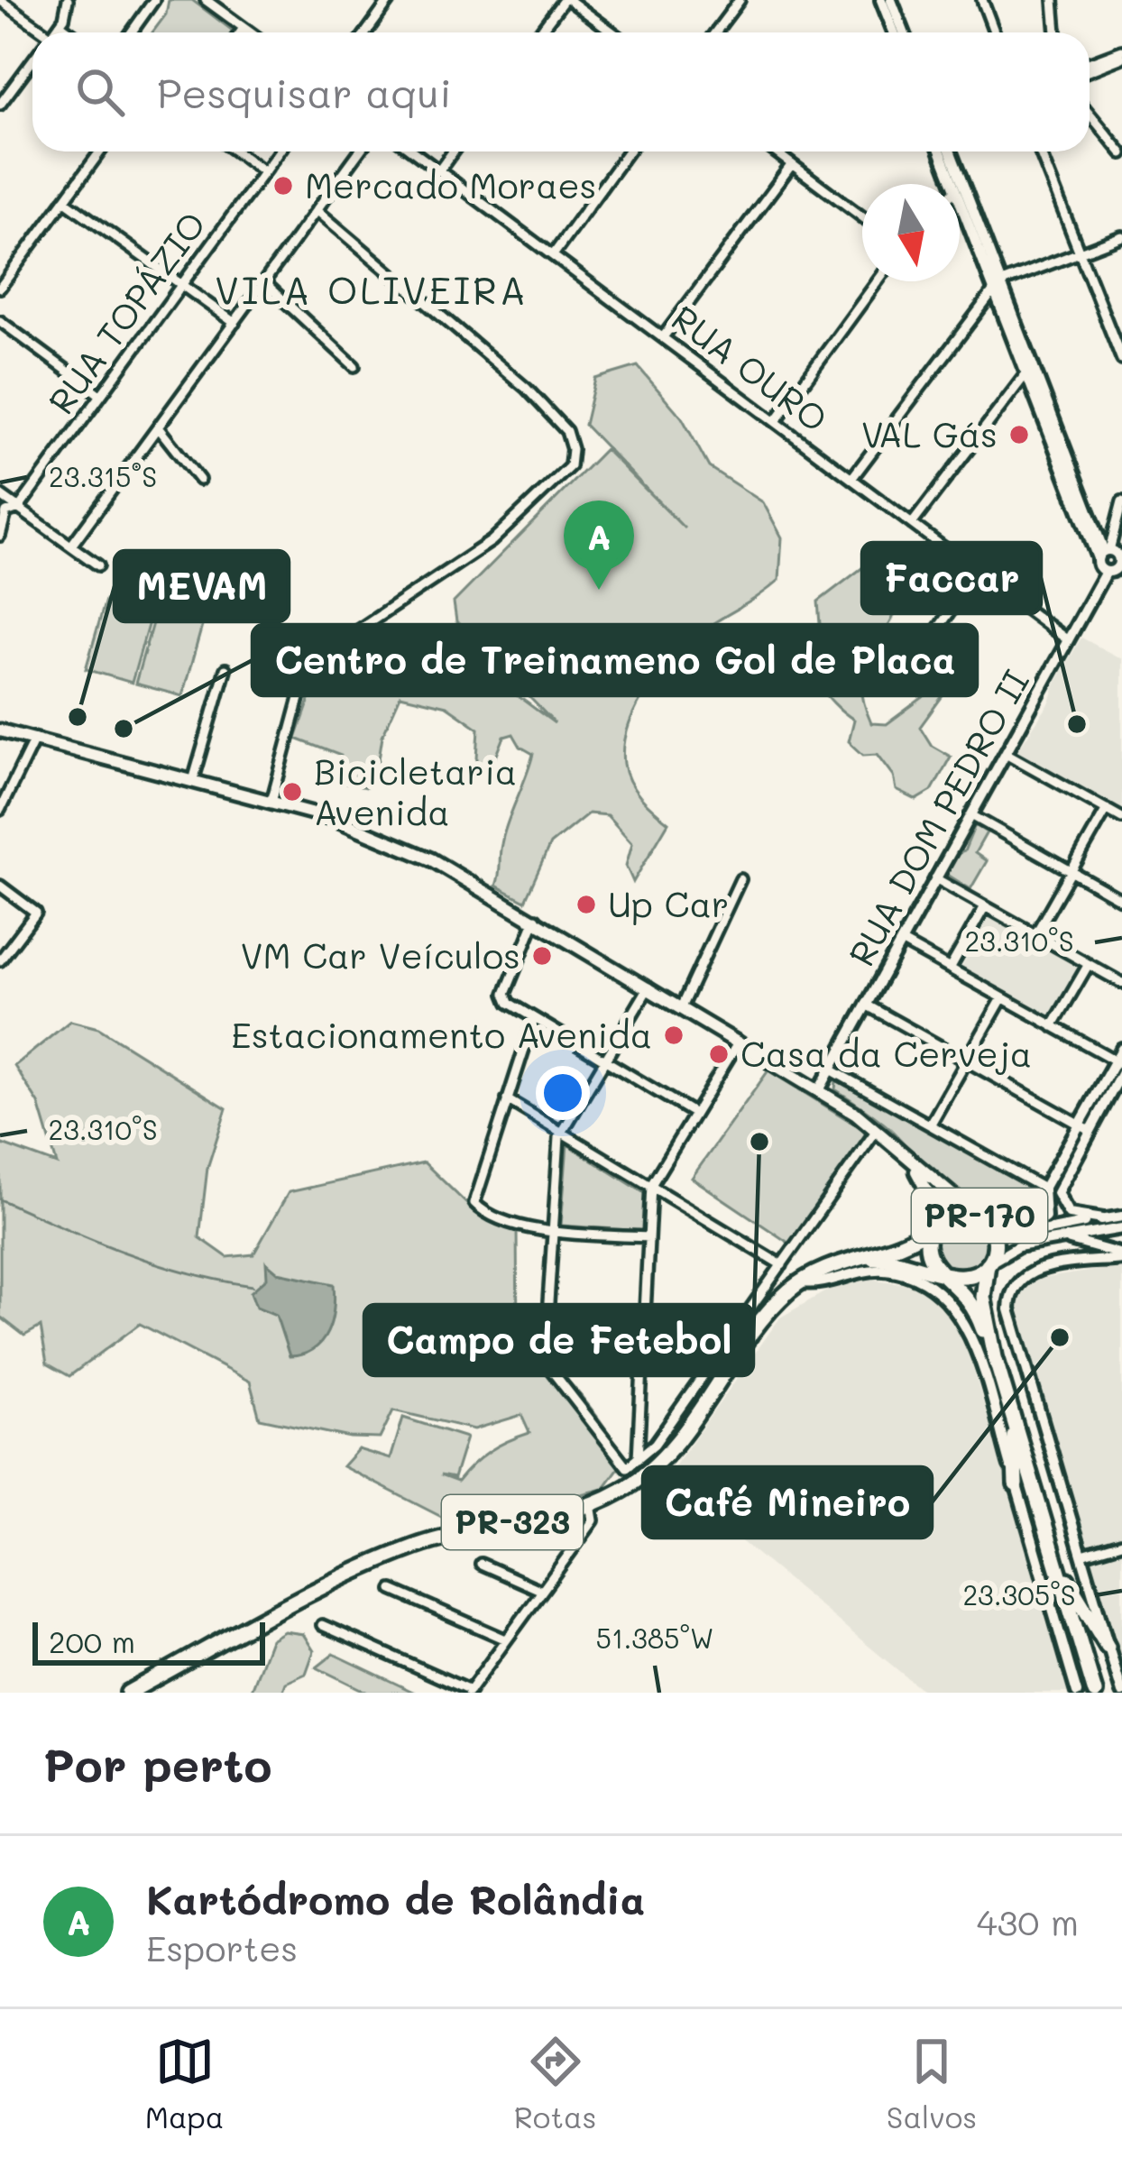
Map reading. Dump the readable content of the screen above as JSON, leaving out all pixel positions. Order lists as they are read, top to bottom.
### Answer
{
  "streets": {
    "highway": ["PR-170", "PR-323"],
    "street": ["RUA TOPÁZIO", "RUA OURO", "RUA DOM PEDRO II"]
  },
  "crossings": [
    ["RUA OURO", "RUA DOM PEDRO II"],
    ["PR-170", "PR-323"]
  ],
  "districts": ["VILA OLIVEIRA"],
  "places": [
    "Mercado Moraes",
    "VAL Gás",
    "MEVAM",
    "Faccar",
    "Centro de Treinameno Gol de Placa",
    "Bicicletaria Avenida",
    "Up Car",
    "VM Car Veículos",
    "Estacionamento Avenida",
    "Casa da Cerveja",
    "Campo de Fetebol",
    "Café Mineiro"
  ],
  "scale_bar": "200 m",
  "north": "bottom",
  "page": {
    "search": "Pesquisar aqui",
    "pins": "A",
    "scale": "200 m",
    "heading": "Por perto",
    "list": [
      {
        "mark": "A",
        "name": "Kartódromo de Rolândia",
        "note": "Esportes",
        "value": "430 m"
      }
    ],
    "nav": ["Mapa", "Rotas", "Salvos"]
  },
  "coordinates": [
    "23.315°S",
    "23.310°S",
    "23.305°S",
    "51.385°W"
  ]
}
